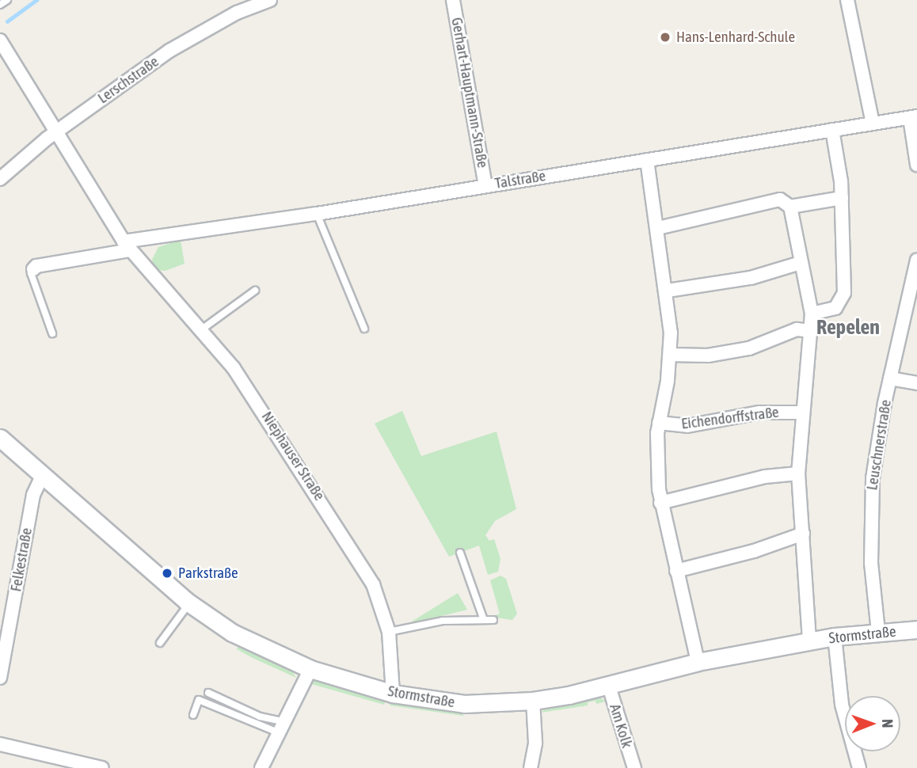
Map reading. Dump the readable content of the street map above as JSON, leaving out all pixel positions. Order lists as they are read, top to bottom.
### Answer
{
  "streets": {
    "street": [
      "Lerschstraße",
      "Gerhart-Hauptmann-Straße",
      "Talstraße",
      "Eichendorffstraße",
      "Leuschnerstraße",
      "Niephauser Straße",
      "Felkestraße",
      "Stormstraße",
      "Am Kolk"
    ]
  },
  "crossings": [
    ["Lerschstraße", "Niephauser Straße"],
    ["Gerhart-Hauptmann-Straße", "Talstraße"],
    ["Talstraße", "Eichendorffstraße"],
    ["Talstraße", "Niephauser Straße"],
    ["Eichendorffstraße", "Stormstraße"],
    ["Leuschnerstraße", "Stormstraße"],
    ["Niephauser Straße", "Stormstraße"],
    ["Felkestraße", "Stormstraße"],
    ["Stormstraße", "Am Kolk"]
  ],
  "districts": ["Repelen"],
  "places": ["Hans-Lenhard-Schule", "Parkstraße"],
  "north": "right"
}
